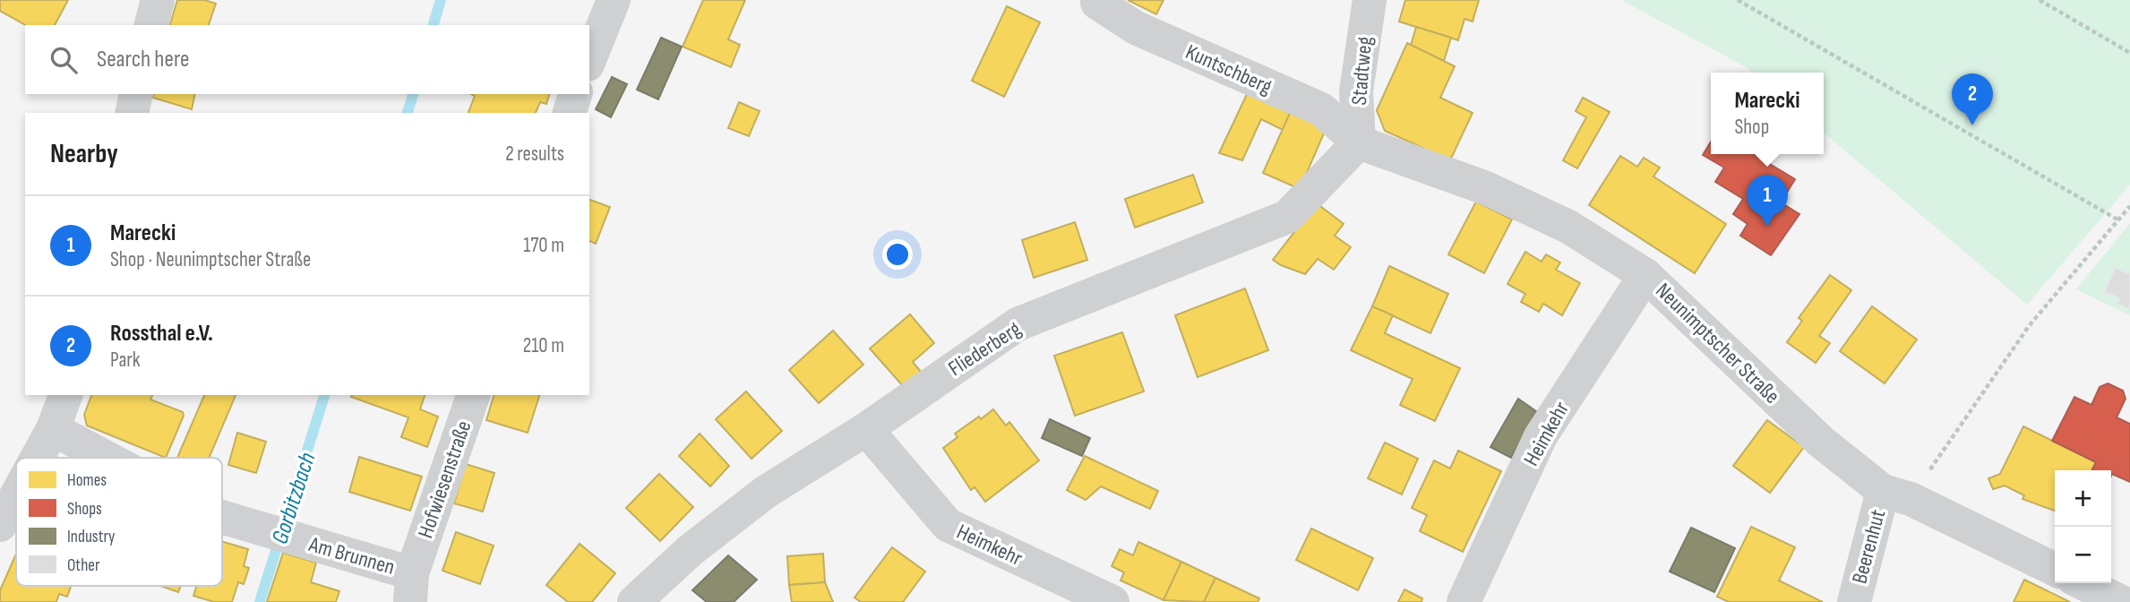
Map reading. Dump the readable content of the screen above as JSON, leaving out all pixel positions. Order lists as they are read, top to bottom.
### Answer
{
  "streets": {
    "street": [
      "Kuntschberg",
      "Stadtweg",
      "Neunimptscher Straße",
      "Fliederberg",
      "Heimkehr",
      "Hofwiesenstraße",
      "Beerenhut",
      "Am Brunnen"
    ]
  },
  "crossings": [
    ["Kuntschberg", "Stadtweg"],
    ["Kuntschberg", "Neunimptscher Straße"],
    ["Kuntschberg", "Fliederberg"],
    ["Stadtweg", "Neunimptscher Straße"],
    ["Stadtweg", "Fliederberg"],
    ["Neunimptscher Straße", "Fliederberg"],
    ["Neunimptscher Straße", "Heimkehr"],
    ["Neunimptscher Straße", "Beerenhut"],
    ["Fliederberg", "Heimkehr"],
    ["Hofwiesenstraße", "Am Brunnen"]
  ],
  "water": ["Gorbitzbach"],
  "legend": [
    "Homes",
    "Shops",
    "Industry",
    "Other"
  ],
  "page": {
    "search": "Search here",
    "popup": ["Marecki", "Shop"],
    "pins": ["2", "1"],
    "heading": ["Nearby", "2 results"],
    "list": [
      {
        "mark": "1",
        "name": "Marecki",
        "note": "Shop · Neunimptscher Straße",
        "value": "170 m"
      },
      {
        "mark": "2",
        "name": "Rossthal e.V.",
        "note": "Park",
        "value": "210 m"
      }
    ],
    "map_buttons": ["+", "−"]
  }
}
